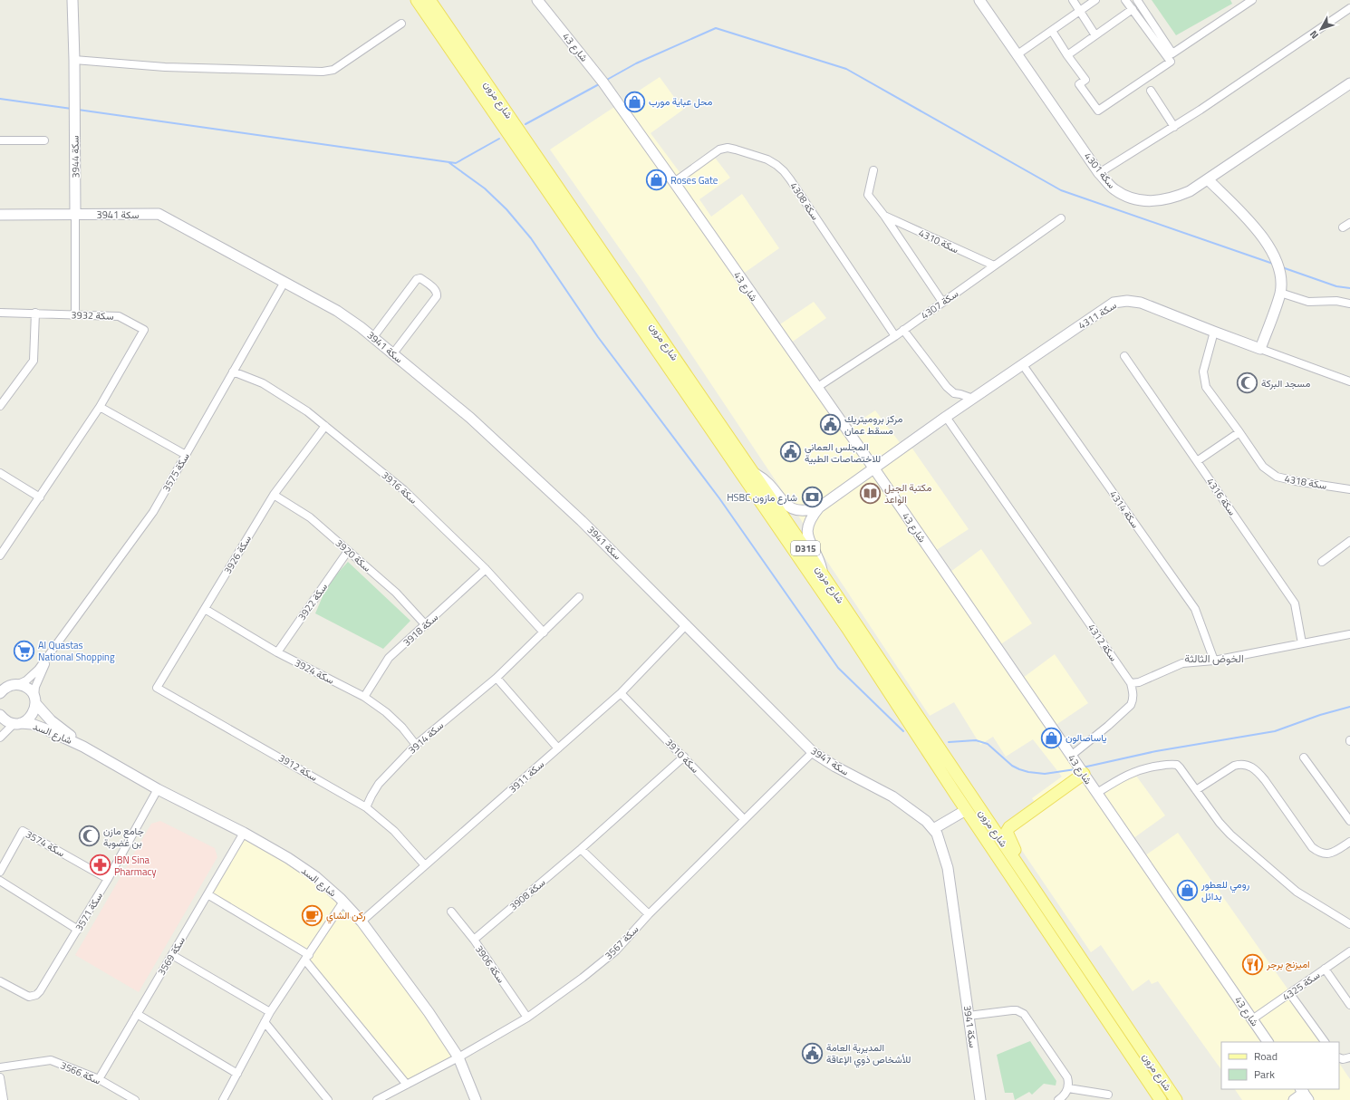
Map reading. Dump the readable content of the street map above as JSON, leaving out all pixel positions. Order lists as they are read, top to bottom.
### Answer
{
  "streets": {
    "main road": ["شارع مزون", "D315"],
    "street": [
      "شارع 43",
      "سكة 3944",
      "سكة 4301",
      "سكة 4308",
      "سكة 3941",
      "سكة 4310",
      "سكة 4307",
      "سكة 3932",
      "سكة 4311",
      "سكة 3575",
      "سكة 4318",
      "سكة 3916",
      "سكة 4316",
      "سكة 4314",
      "سكة 3926",
      "سكة 3920",
      "سكة 3922",
      "سكة 3918",
      "سكة 4312",
      "سكة 3924",
      "شارع السد",
      "سكة 3914",
      "سكة 3910",
      "سكة 3912",
      "سكة 3911",
      "سكة 3574",
      "سكة 3908",
      "سكة 3571",
      "سكة 3567",
      "سكة 3569",
      "سكة 3906",
      "سكة 4325",
      "سكة 3566"
    ]
  },
  "crossings": [
    ["شارع 43", "سكة 4308"],
    ["شارع 43", "سكة 4307"],
    ["شارع 43", "سكة 4311"],
    ["شارع 43", "سكة 4325"],
    ["سكة 3944", "سكة 3941"],
    ["سكة 3944", "سكة 3932"],
    ["سكة 4308", "سكة 4307"],
    ["سكة 3941", "سكة 3575"],
    ["سكة 3941", "سكة 3911"],
    ["سكة 3941", "سكة 3567"],
    ["سكة 4310", "سكة 4307"],
    ["سكة 4311", "سكة 4318"],
    ["سكة 4311", "سكة 4314"],
    ["سكة 4311", "سكة 4312"],
    ["سكة 3575", "سكة 3916"],
    ["سكة 3575", "شارع السد"],
    ["سكة 3916", "سكة 3926"],
    ["سكة 3916", "سكة 3918"],
    ["سكة 3916", "سكة 3914"],
    ["سكة 3926", "سكة 3920"],
    ["سكة 3926", "سكة 3924"],
    ["سكة 3926", "سكة 3912"],
    ["سكة 3920", "سكة 3922"],
    ["سكة 3920", "سكة 3918"],
    ["سكة 3922", "سكة 3924"],
    ["سكة 3918", "سكة 3924"],
    ["سكة 3924", "سكة 3914"],
    ["شارع السد", "سكة 3911"],
    ["شارع السد", "سكة 3571"],
    ["شارع السد", "سكة 3567"],
    ["شارع السد", "سكة 3569"],
    ["سكة 3914", "سكة 3912"],
    ["سكة 3910", "سكة 3911"],
    ["سكة 3910", "سكة 3908"],
    ["سكة 3910", "سكة 3567"],
    ["سكة 3912", "سكة 3911"],
    ["سكة 3574", "سكة 3571"],
    ["سكة 3908", "سكة 3906"],
    ["سكة 3567", "سكة 3906"],
    ["سكة 3569", "سكة 3566"]
  ],
  "districts": ["الخوض الثالثة"],
  "places": {
    "shop": [
      "محل عباية مورب",
      "Roses Gate",
      "ياساصالون",
      "رومي للعطور بدائل"
    ],
    "mosque": ["مسجد البركة", "جامع مازن بن غضوبة"],
    "public building": ["مركز بروميتريك مسقط عمان", "المجلس العماني للاختصاصات الطبية", "المديرية العامة للأشخاص ذوي الإعاقة"],
    "library": ["مكتبة الجيل الواعد"],
    "bank": ["HSBC شارع مازون"],
    "supermarket": ["Al Quastas National Shopping"],
    "pharmacy": ["IBN Sina Pharmacy"],
    "cafe": ["ركن الشاي"],
    "restaurant": ["اميزنج برجر"]
  },
  "legend": ["Road", "Park"],
  "north": "bottom left"
}
